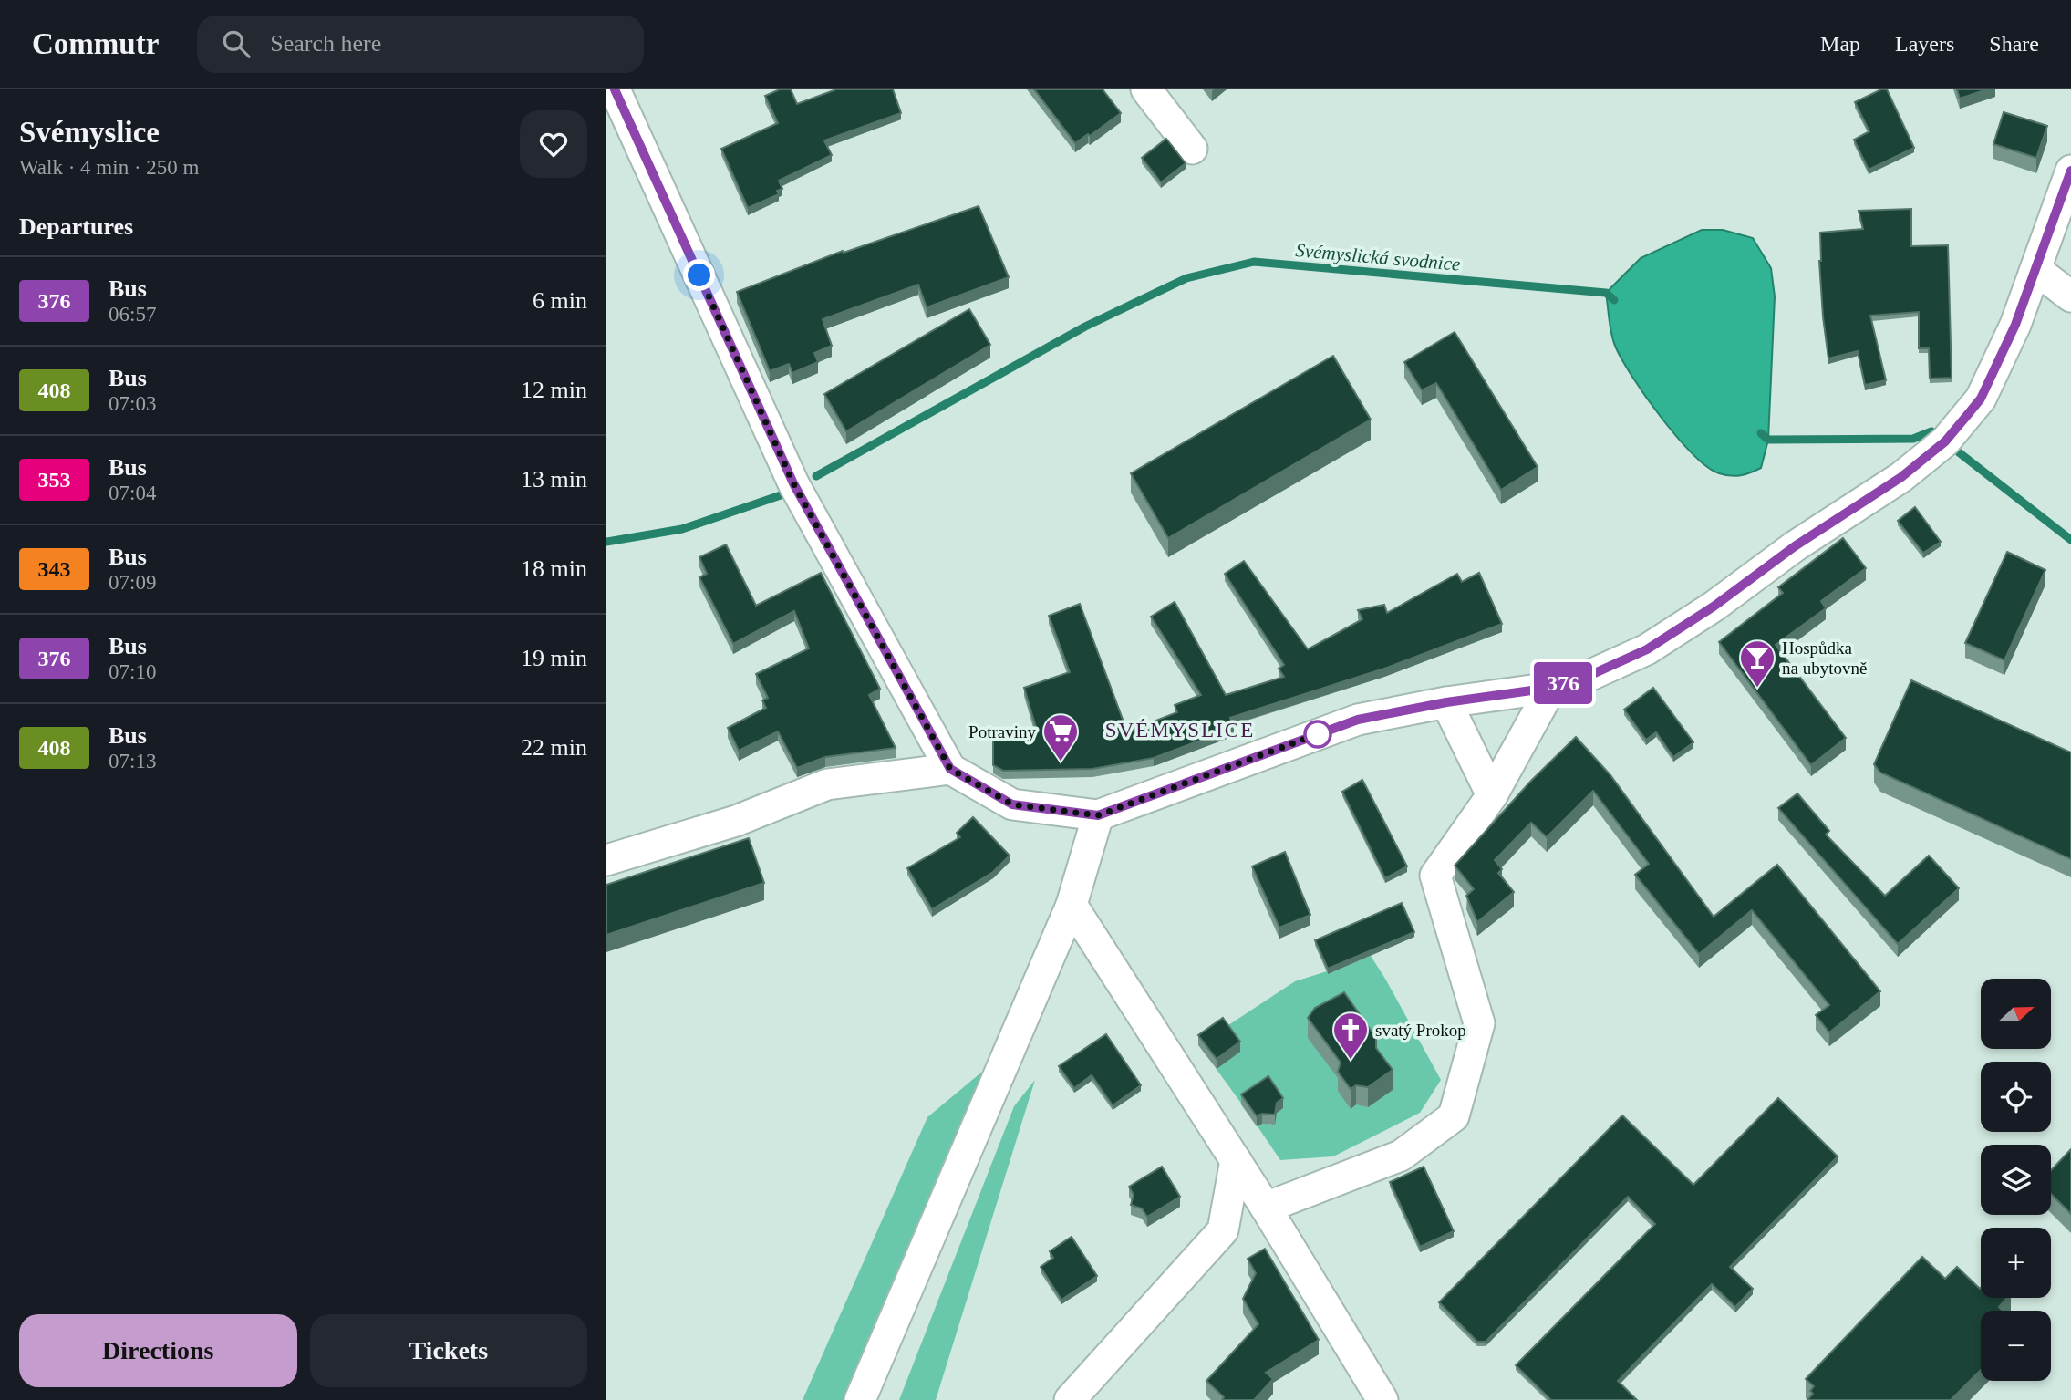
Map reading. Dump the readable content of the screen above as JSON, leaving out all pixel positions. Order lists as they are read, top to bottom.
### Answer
{
  "districts": ["SVÉMYSLICE"],
  "water": ["Svémyslická svodnice"],
  "places": {
    "bar": ["Hospůdka na ubytovně"],
    "supermarket": ["Potraviny"],
    "church": ["svatý Prokop"]
  },
  "lines": ["bus line 376"],
  "north": "right",
  "page": {
    "header": "Commutr",
    "search": "Search here",
    "nav": ["Map", "Layers", "Share"],
    "heading": [
      ["Svémyslice", "Walk · 4 min · 250 m"],
      "Departures"
    ],
    "on_map": "376",
    "list": [
      {
        "mark": "376",
        "name": "Bus",
        "note": "06:57",
        "value": "6 min"
      },
      {
        "mark": "408",
        "name": "Bus",
        "note": "07:03",
        "value": "12 min"
      },
      {
        "mark": "353",
        "name": "Bus",
        "note": "07:04",
        "value": "13 min"
      },
      {
        "mark": "343",
        "name": "Bus",
        "note": "07:09",
        "value": "18 min"
      },
      {
        "mark": "376",
        "name": "Bus",
        "note": "07:10",
        "value": "19 min"
      },
      {
        "mark": "408",
        "name": "Bus",
        "note": "07:13",
        "value": "22 min"
      }
    ],
    "map_buttons": ["+", "−"],
    "buttons": ["Directions", "Tickets"]
  }
}
